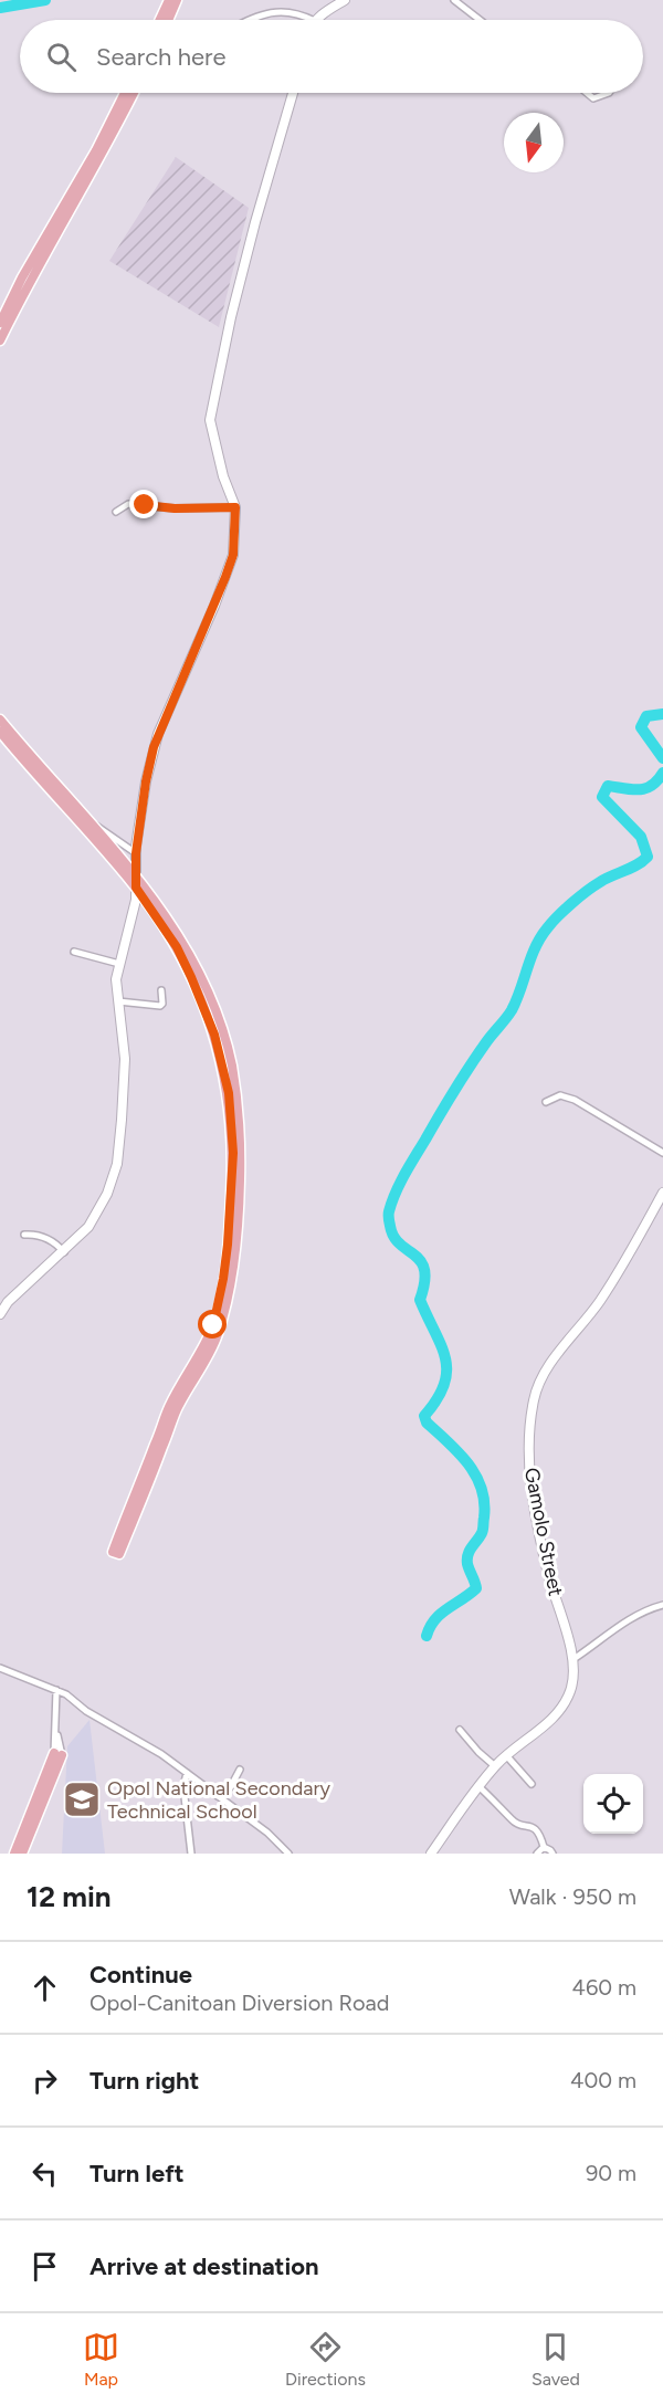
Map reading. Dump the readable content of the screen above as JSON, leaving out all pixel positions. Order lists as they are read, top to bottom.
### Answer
{
  "streets": {
    "street": ["Gamolo Street"]
  },
  "places": {
    "school or university": ["Opol National Secondary Technical School"]
  },
  "north": "bottom",
  "page": {
    "search": "Search here",
    "heading": ["12 min", "Walk · 950 m"],
    "list": [
      ["Continue", "Opol-Canitoan Diversion Road", "460 m"],
      ["Turn right", "400 m"],
      ["Turn left", "90 m"],
      "Arrive at destination"
    ],
    "nav": ["Map", "Directions", "Saved"]
  }
}
